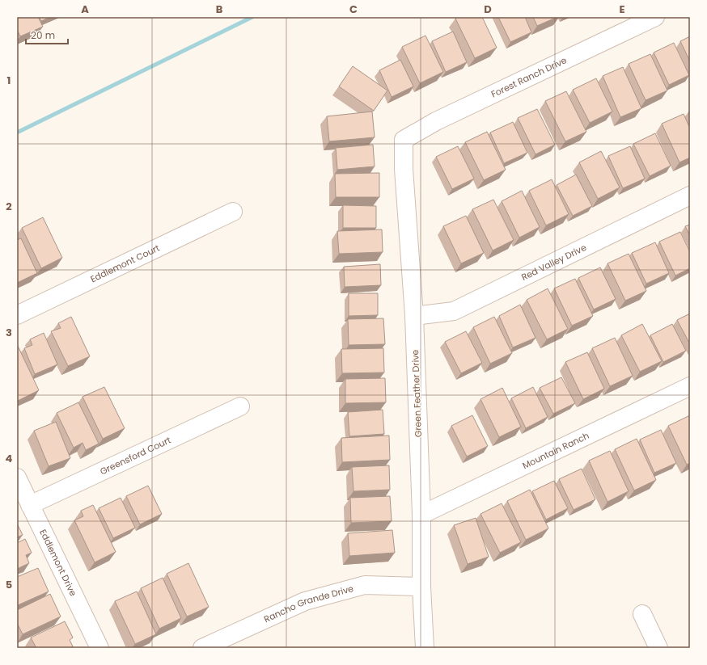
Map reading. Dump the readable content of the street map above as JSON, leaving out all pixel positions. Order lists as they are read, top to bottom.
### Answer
{
  "streets": {
    "street": [
      "Forest Ranch Drive",
      "Red Valley Drive",
      "Eddlemont Court",
      "Green Feather Drive",
      "Mountain Ranch",
      "Greensford Court",
      "Eddlemont Drive",
      "Rancho Grande Drive"
    ]
  },
  "crossings": [
    ["Forest Ranch Drive", "Green Feather Drive"],
    ["Red Valley Drive", "Green Feather Drive"],
    ["Green Feather Drive", "Mountain Ranch"],
    ["Green Feather Drive", "Rancho Grande Drive"],
    ["Greensford Court", "Eddlemont Drive"]
  ],
  "scale_bar": "20 m",
  "grid": {
    "columns": [
      "A",
      "B",
      "C",
      "D",
      "E"
    ],
    "rows": [
      "1",
      "2",
      "3",
      "4",
      "5"
    ]
  }
}
